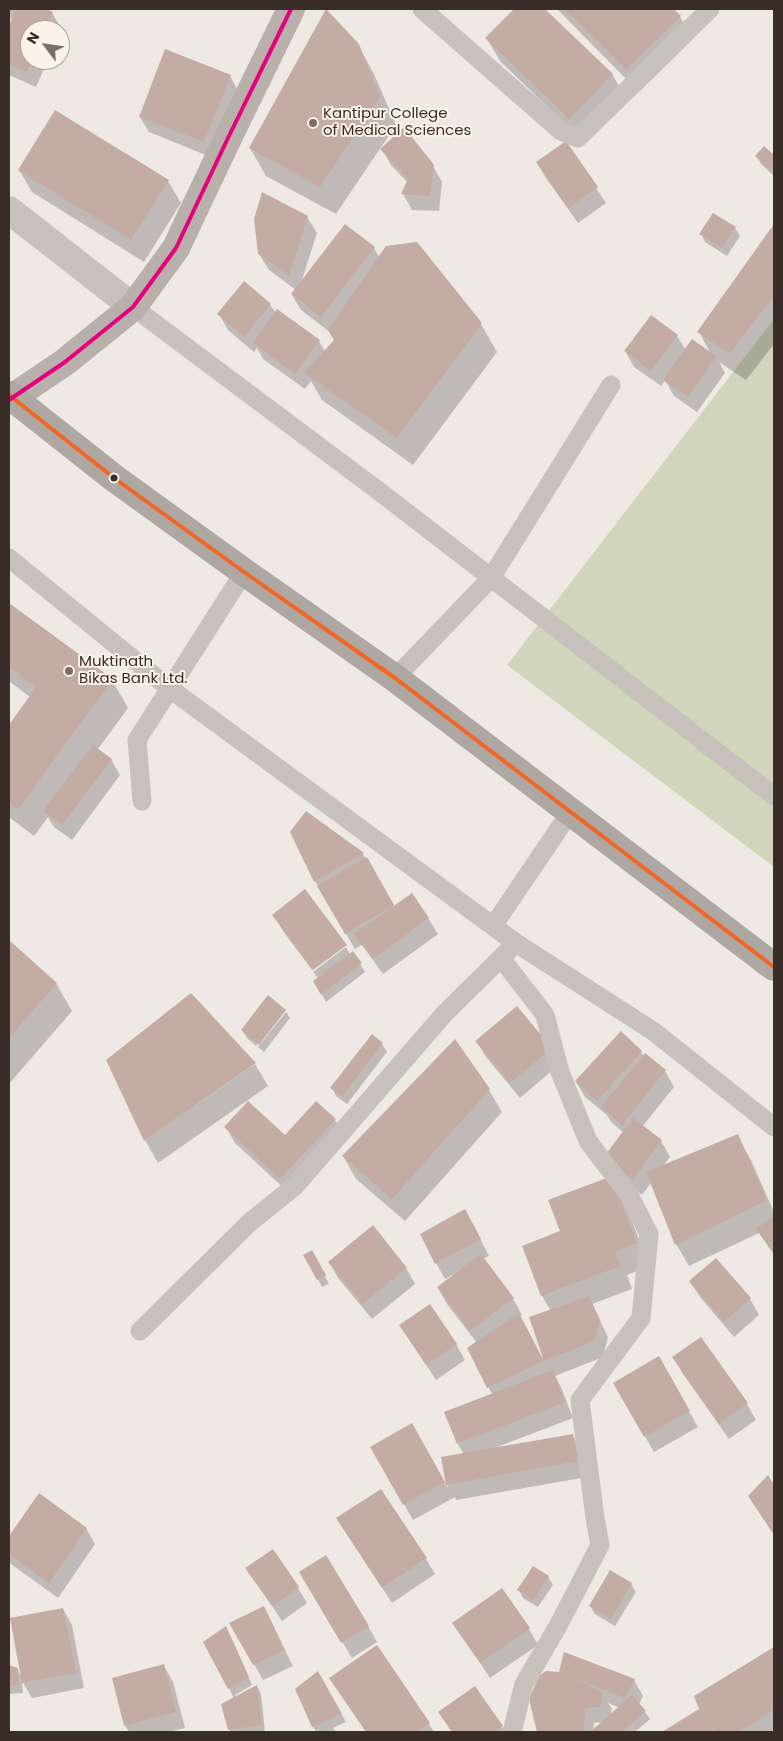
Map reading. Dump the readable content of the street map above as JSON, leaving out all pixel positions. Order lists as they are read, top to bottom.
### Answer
{
  "places": ["Kantipur College of Medical Sciences", "Muktinath Bikas Bank Ltd."],
  "north": "top left"
}
